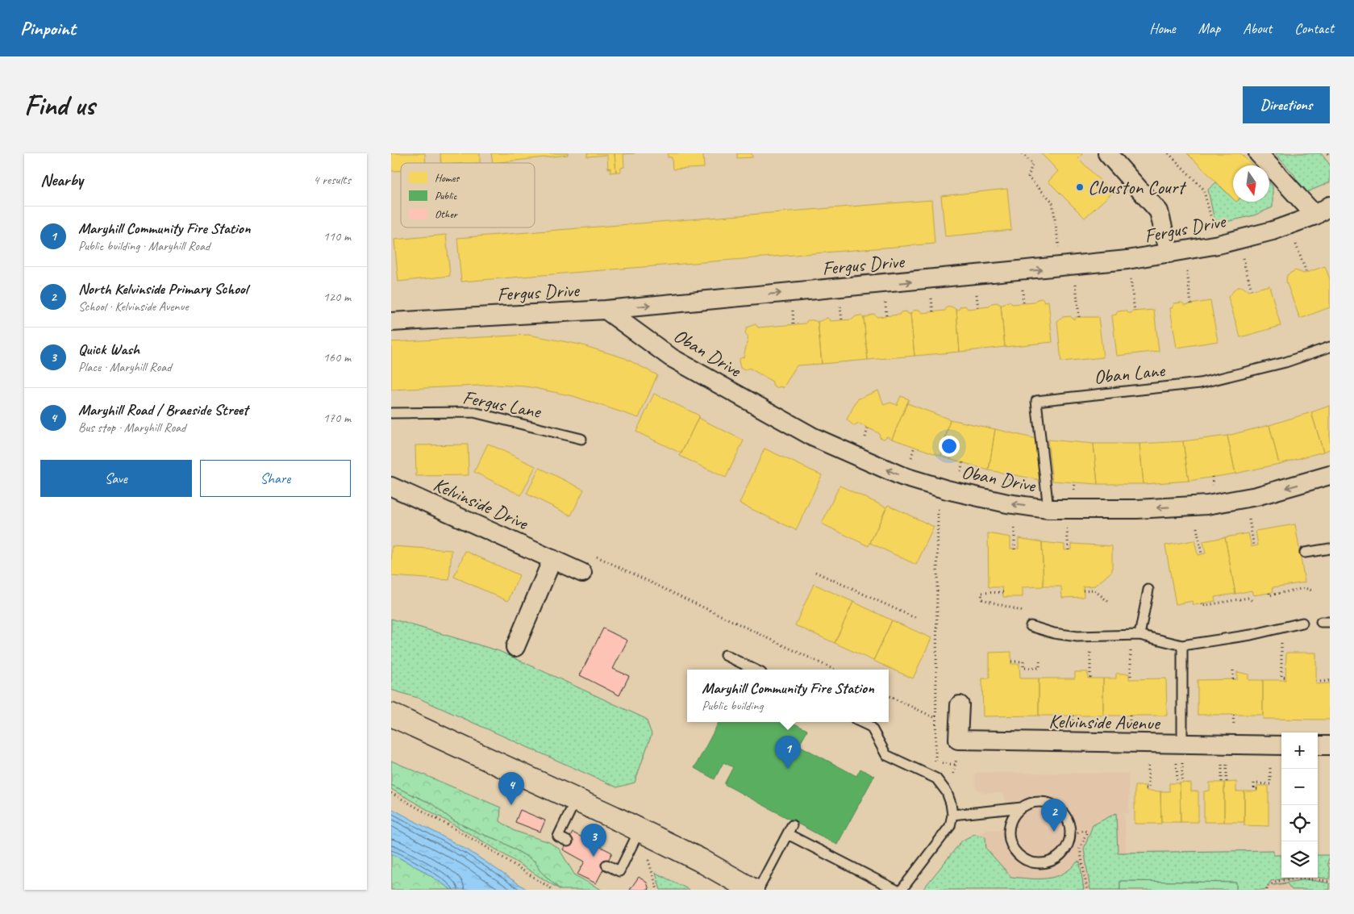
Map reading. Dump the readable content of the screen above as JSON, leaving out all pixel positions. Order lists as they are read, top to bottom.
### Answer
{
  "streets": {
    "street": [
      "Fergus Drive",
      "Oban Drive",
      "Kelvinside Drive",
      "Kelvinside Avenue"
    ],
    "lane": ["Oban Lane", "Fergus Lane"]
  },
  "crossings": [
    ["Fergus Drive", "Oban Drive"],
    ["Oban Drive", "Oban Lane"]
  ],
  "one_way": ["Fergus Drive", "Oban Drive"],
  "places": ["Clouston Court"],
  "legend": ["Homes", "Public", "Other"],
  "north": "bottom",
  "page": {
    "header": "Pinpoint",
    "nav": [
      "Home",
      "Map",
      "About",
      "Contact"
    ],
    "buttons": [
      "Directions",
      ["Save", "Share"]
    ],
    "title": "Find us",
    "heading": ["Nearby", "4 results"],
    "list": [
      {
        "mark": "1",
        "name": "Maryhill Community Fire Station",
        "note": "Public building · Maryhill Road",
        "value": "110 m"
      },
      {
        "mark": "2",
        "name": "North Kelvinside Primary School",
        "note": "School · Kelvinside Avenue",
        "value": "120 m"
      },
      {
        "mark": "3",
        "name": "Quick Wash",
        "note": "Place · Maryhill Road",
        "value": "160 m"
      },
      {
        "mark": "4",
        "name": "Maryhill Road / Braeside Street",
        "note": "Bus stop · Maryhill Road",
        "value": "170 m"
      }
    ],
    "popup": ["Maryhill Community Fire Station", "Public building"],
    "map_buttons": ["+", "−"],
    "pins": [
      "1",
      "4",
      "2",
      "3"
    ]
  }
}
